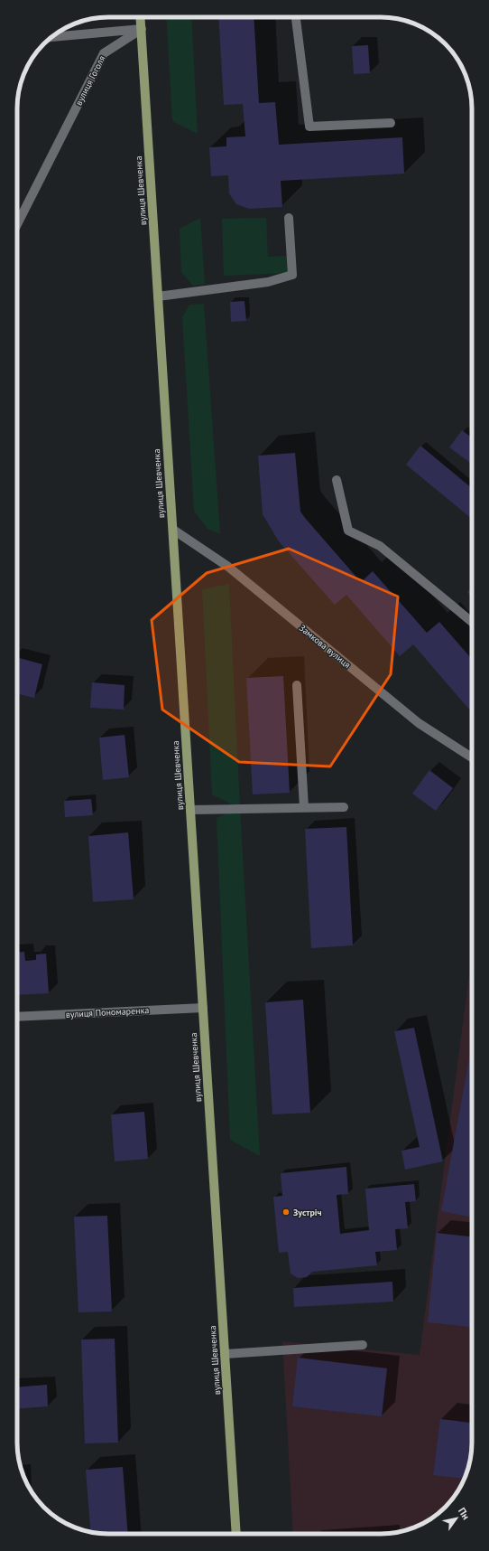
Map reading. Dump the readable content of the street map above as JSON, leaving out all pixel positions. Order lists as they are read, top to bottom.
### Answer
{
  "streets": {
    "main road": ["вулиця Шевченка"],
    "street": ["вулиця Гоголя", "Замкова вулиця", "вулиця Пономаренка"]
  },
  "crossings": [
    ["вулиця Гоголя", "вулиця Шевченка"],
    ["вулиця Шевченка", "Замкова вулиця"],
    ["вулиця Шевченка", "вулиця Пономаренка"]
  ],
  "places": ["Зустріч"],
  "north": "top right"
}
